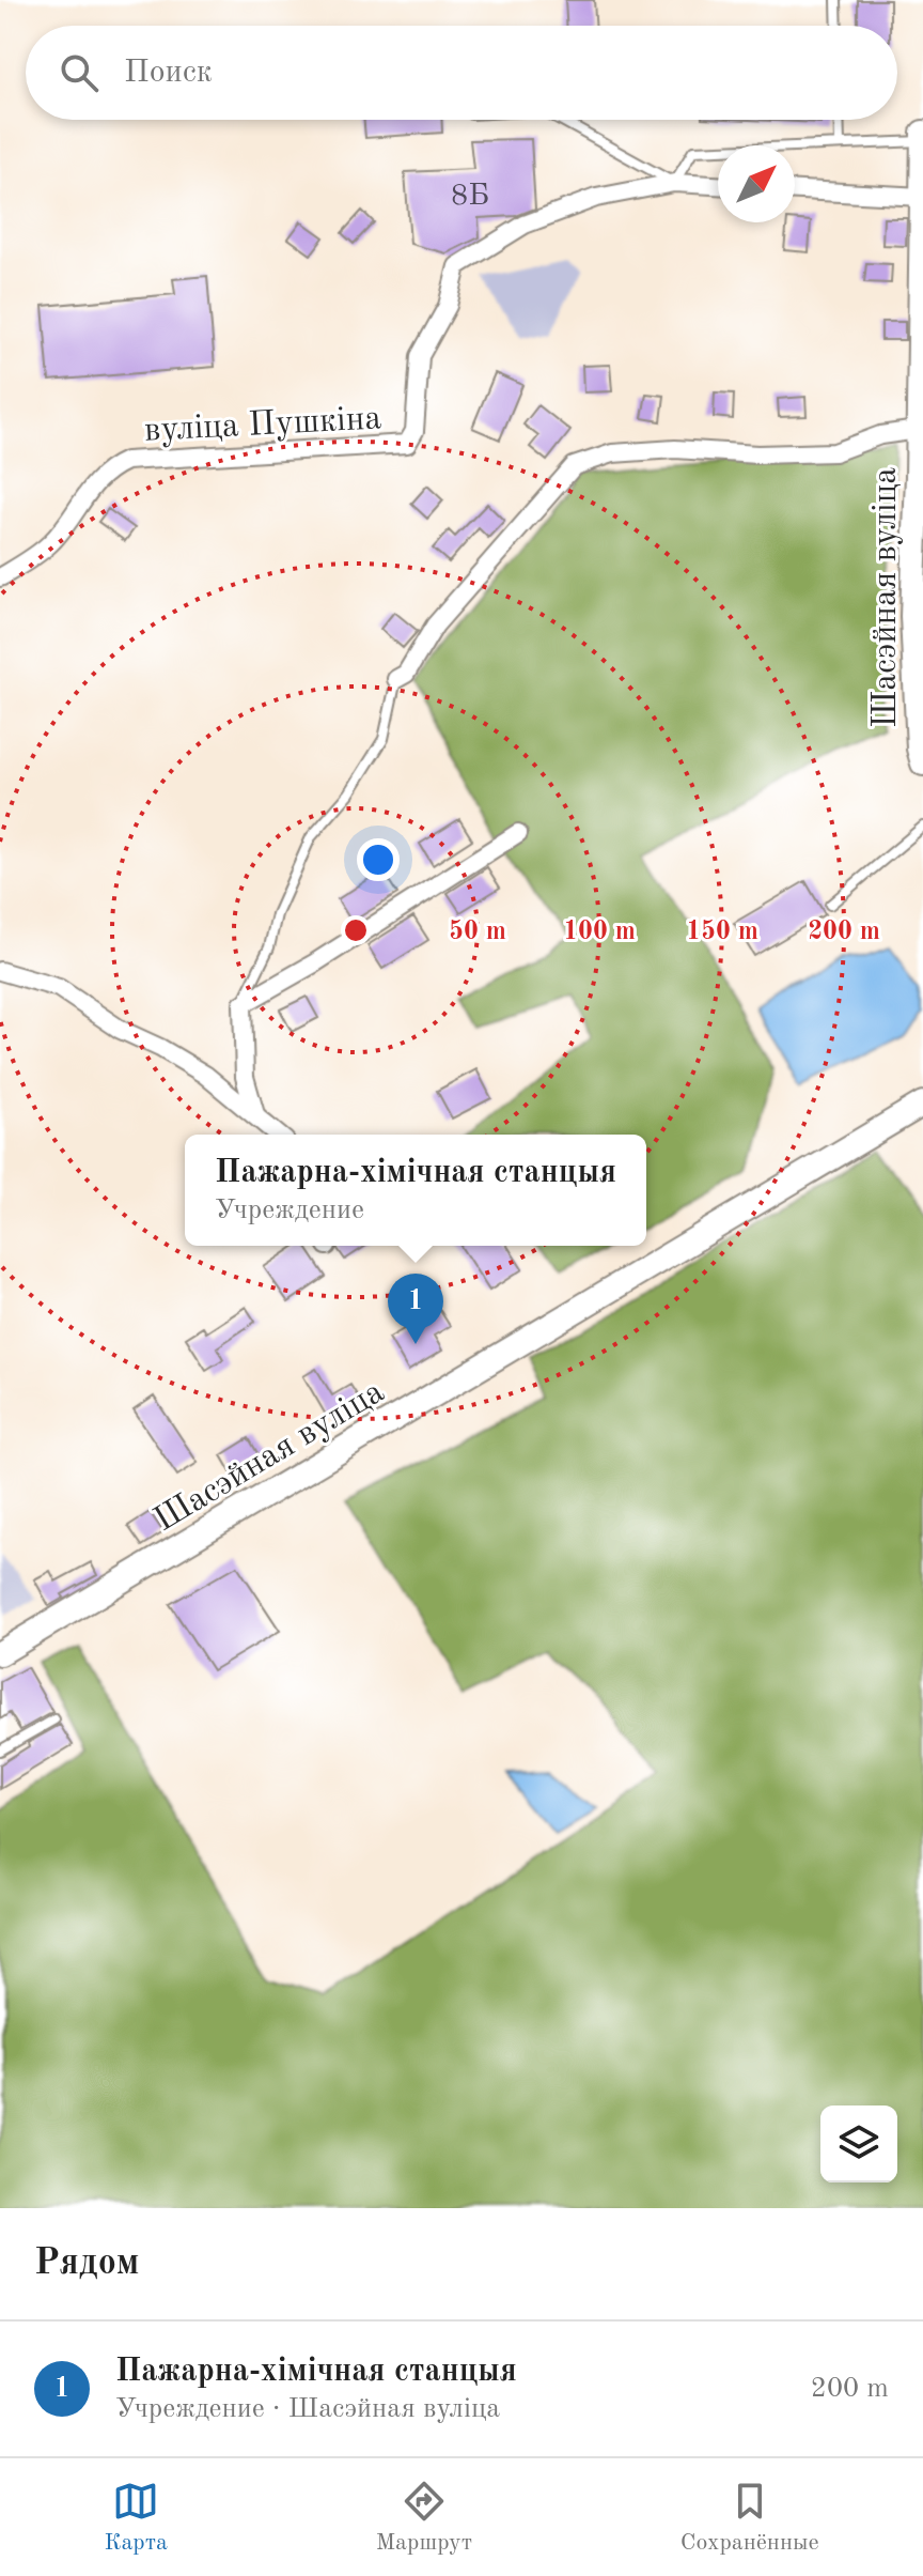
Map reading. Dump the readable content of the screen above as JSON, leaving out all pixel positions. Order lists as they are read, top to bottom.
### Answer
{
  "streets": {
    "main road": ["Шасэйная вуліца"],
    "street": ["вуліца Пушкіна"]
  },
  "house_numbers": ["8Б"],
  "north": "top right",
  "page": {
    "search": "Поиск",
    "popup": ["Пажарна-хімічная станцыя", "Учреждение"],
    "pins": "1",
    "heading": "Рядом",
    "list": [
      {
        "mark": "1",
        "name": "Пажарна-хімічная станцыя",
        "note": "Учреждение · Шасэйная вуліца",
        "value": "200 m"
      }
    ],
    "nav": ["Карта", "Маршрут", "Сохранённые"]
  },
  "rings": [
    "50 m",
    "100 m",
    "150 m",
    "200 m"
  ]
}
